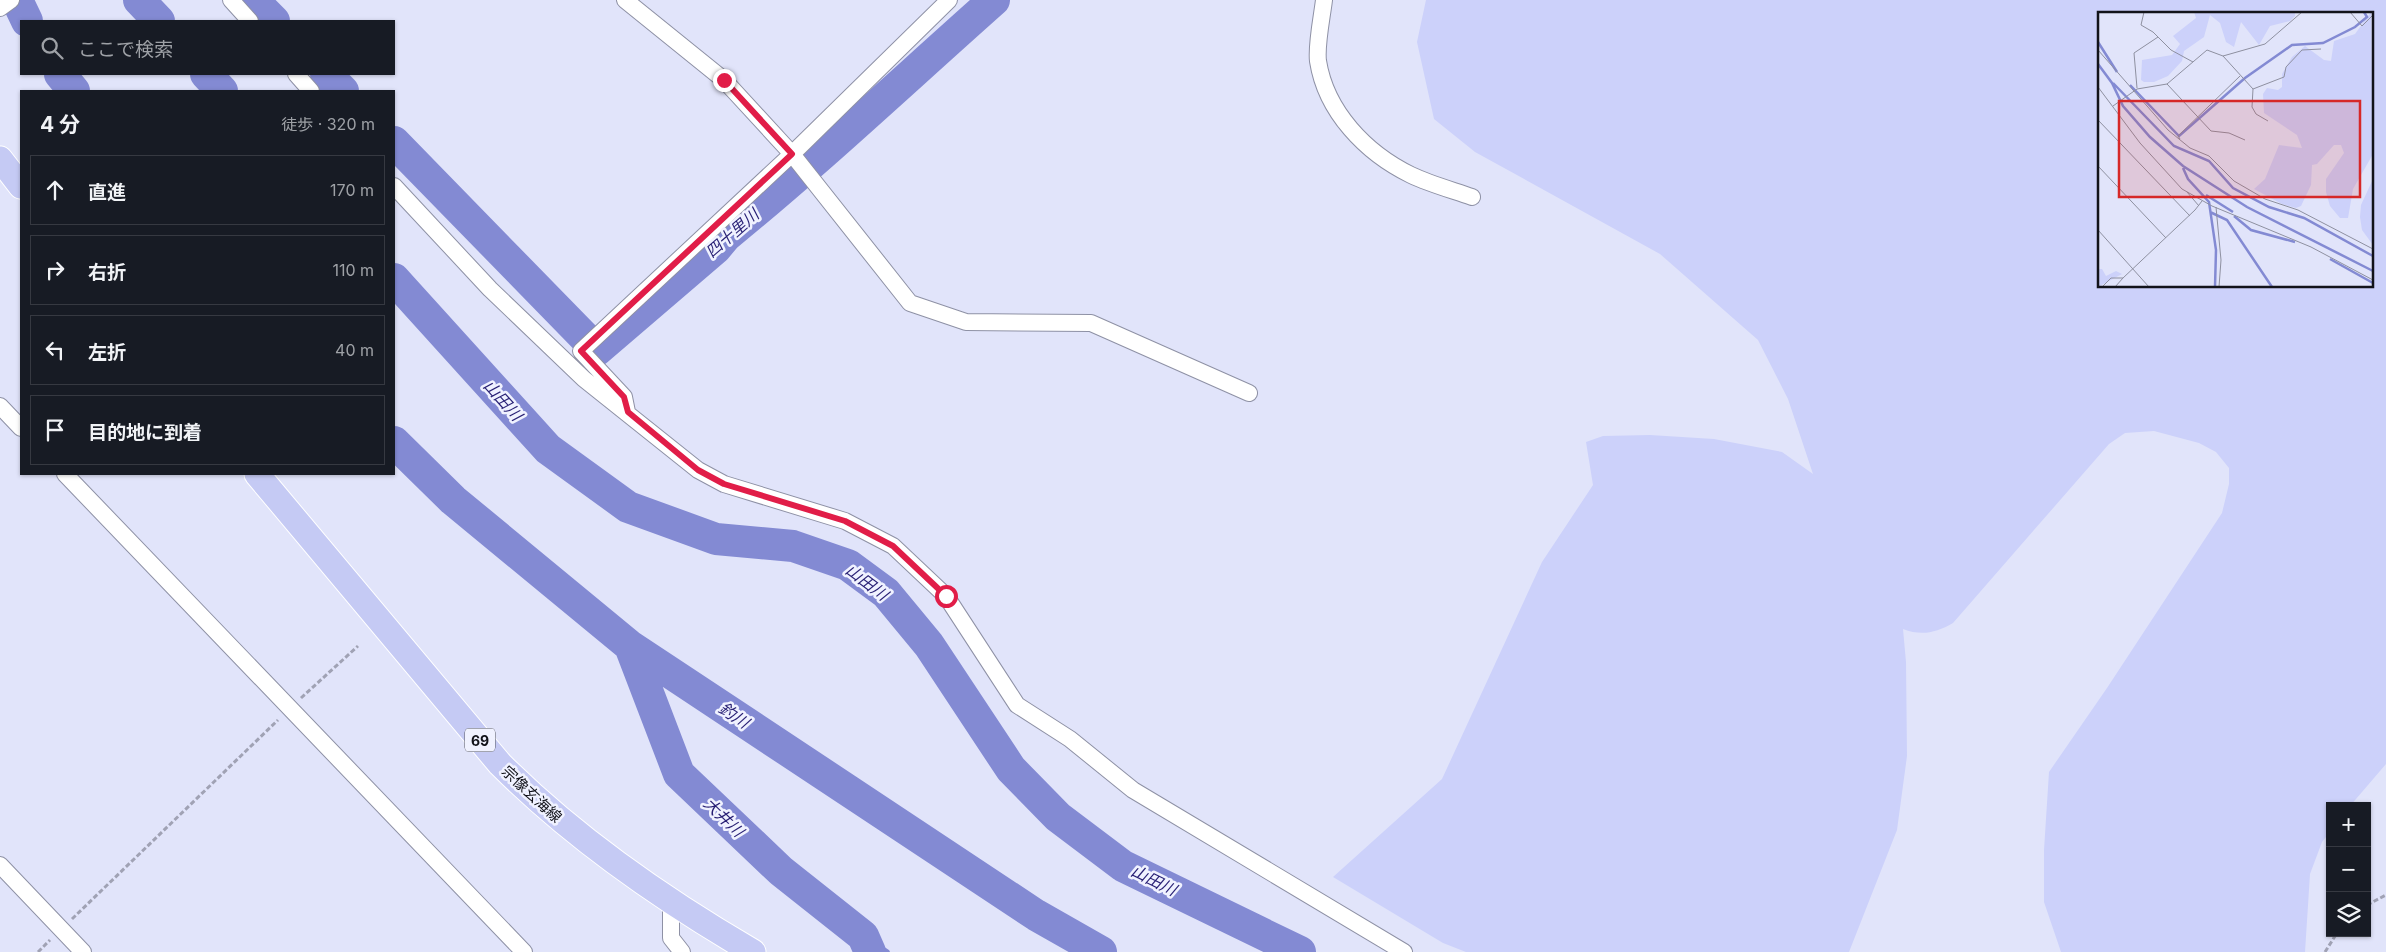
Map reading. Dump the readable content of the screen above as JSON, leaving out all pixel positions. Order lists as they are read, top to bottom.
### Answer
{
  "streets": {
    "main road": ["69", "宗像玄海線"]
  },
  "water": [
    "四十里川",
    "山田川",
    "釣川",
    "大井川"
  ],
  "page": {
    "search": "ここで検索",
    "heading": ["4 分", "徒歩 · 320 m"],
    "list": [
      ["直進", "170 m"],
      ["右折", "110 m"],
      ["左折", "40 m"],
      "目的地に到着"
    ],
    "map_buttons": ["+", "−"]
  }
}
